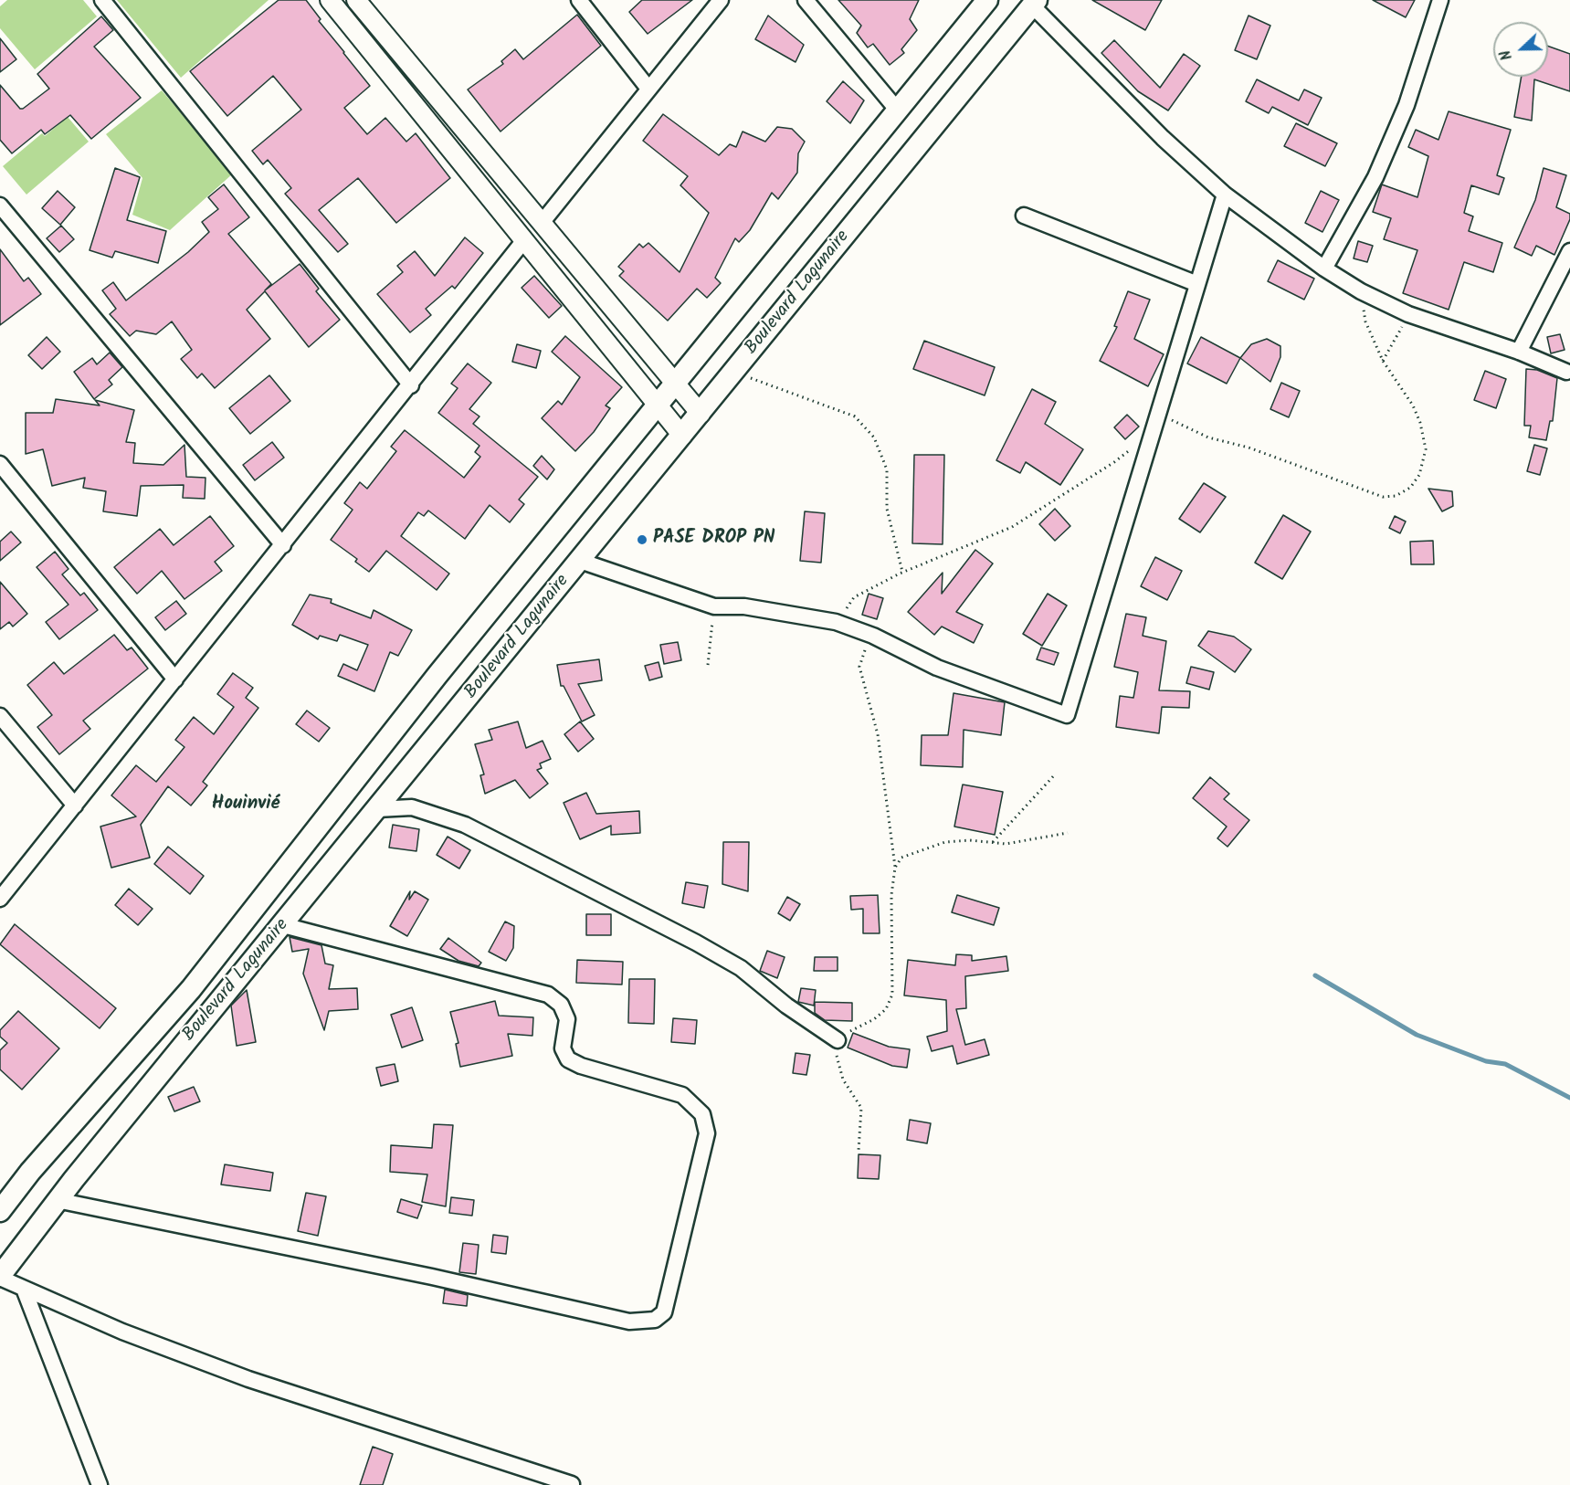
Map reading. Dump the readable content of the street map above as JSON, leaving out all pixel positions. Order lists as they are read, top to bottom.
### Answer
{
  "streets": {
    "main road": ["Boulevard Lagunaire"]
  },
  "districts": ["Houinvié"],
  "places": ["PASE DROP PN"],
  "north": "left"
}
